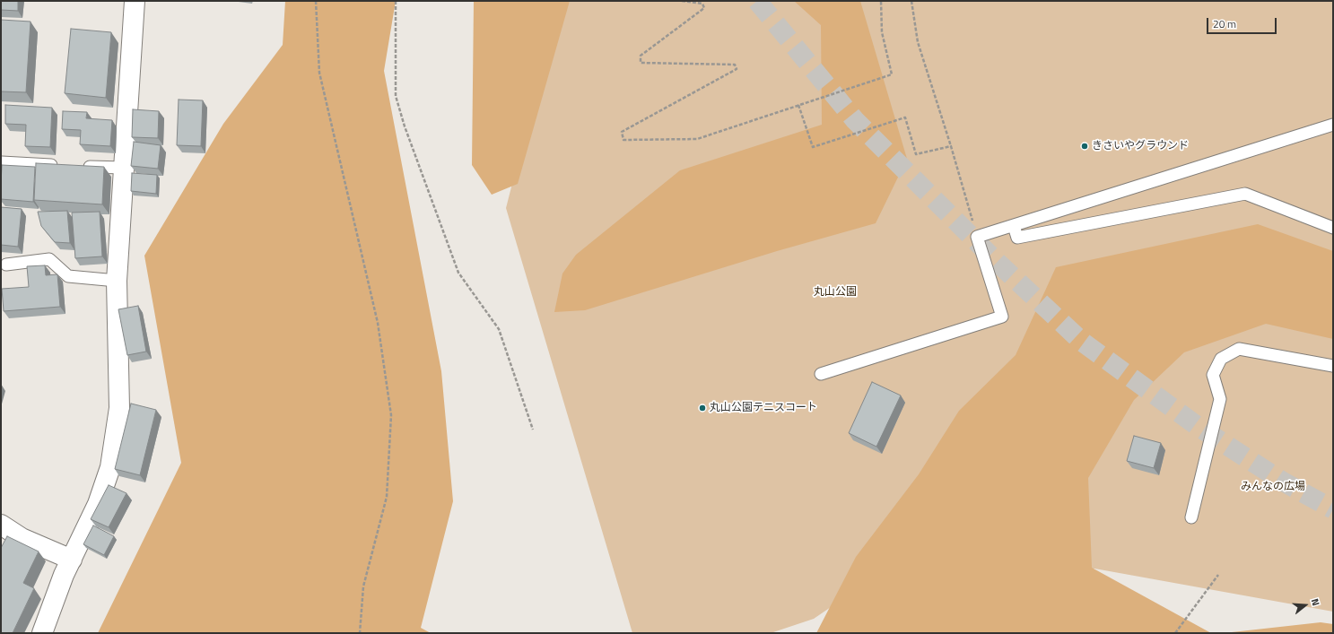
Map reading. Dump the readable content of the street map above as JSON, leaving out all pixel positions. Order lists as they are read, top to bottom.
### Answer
{
  "parks": ["丸山公園", "みんなの広場"],
  "places": ["きさいやグラウンド", "丸山公園テニスコート"],
  "scale_bar": "20 m",
  "north": "right"
}
